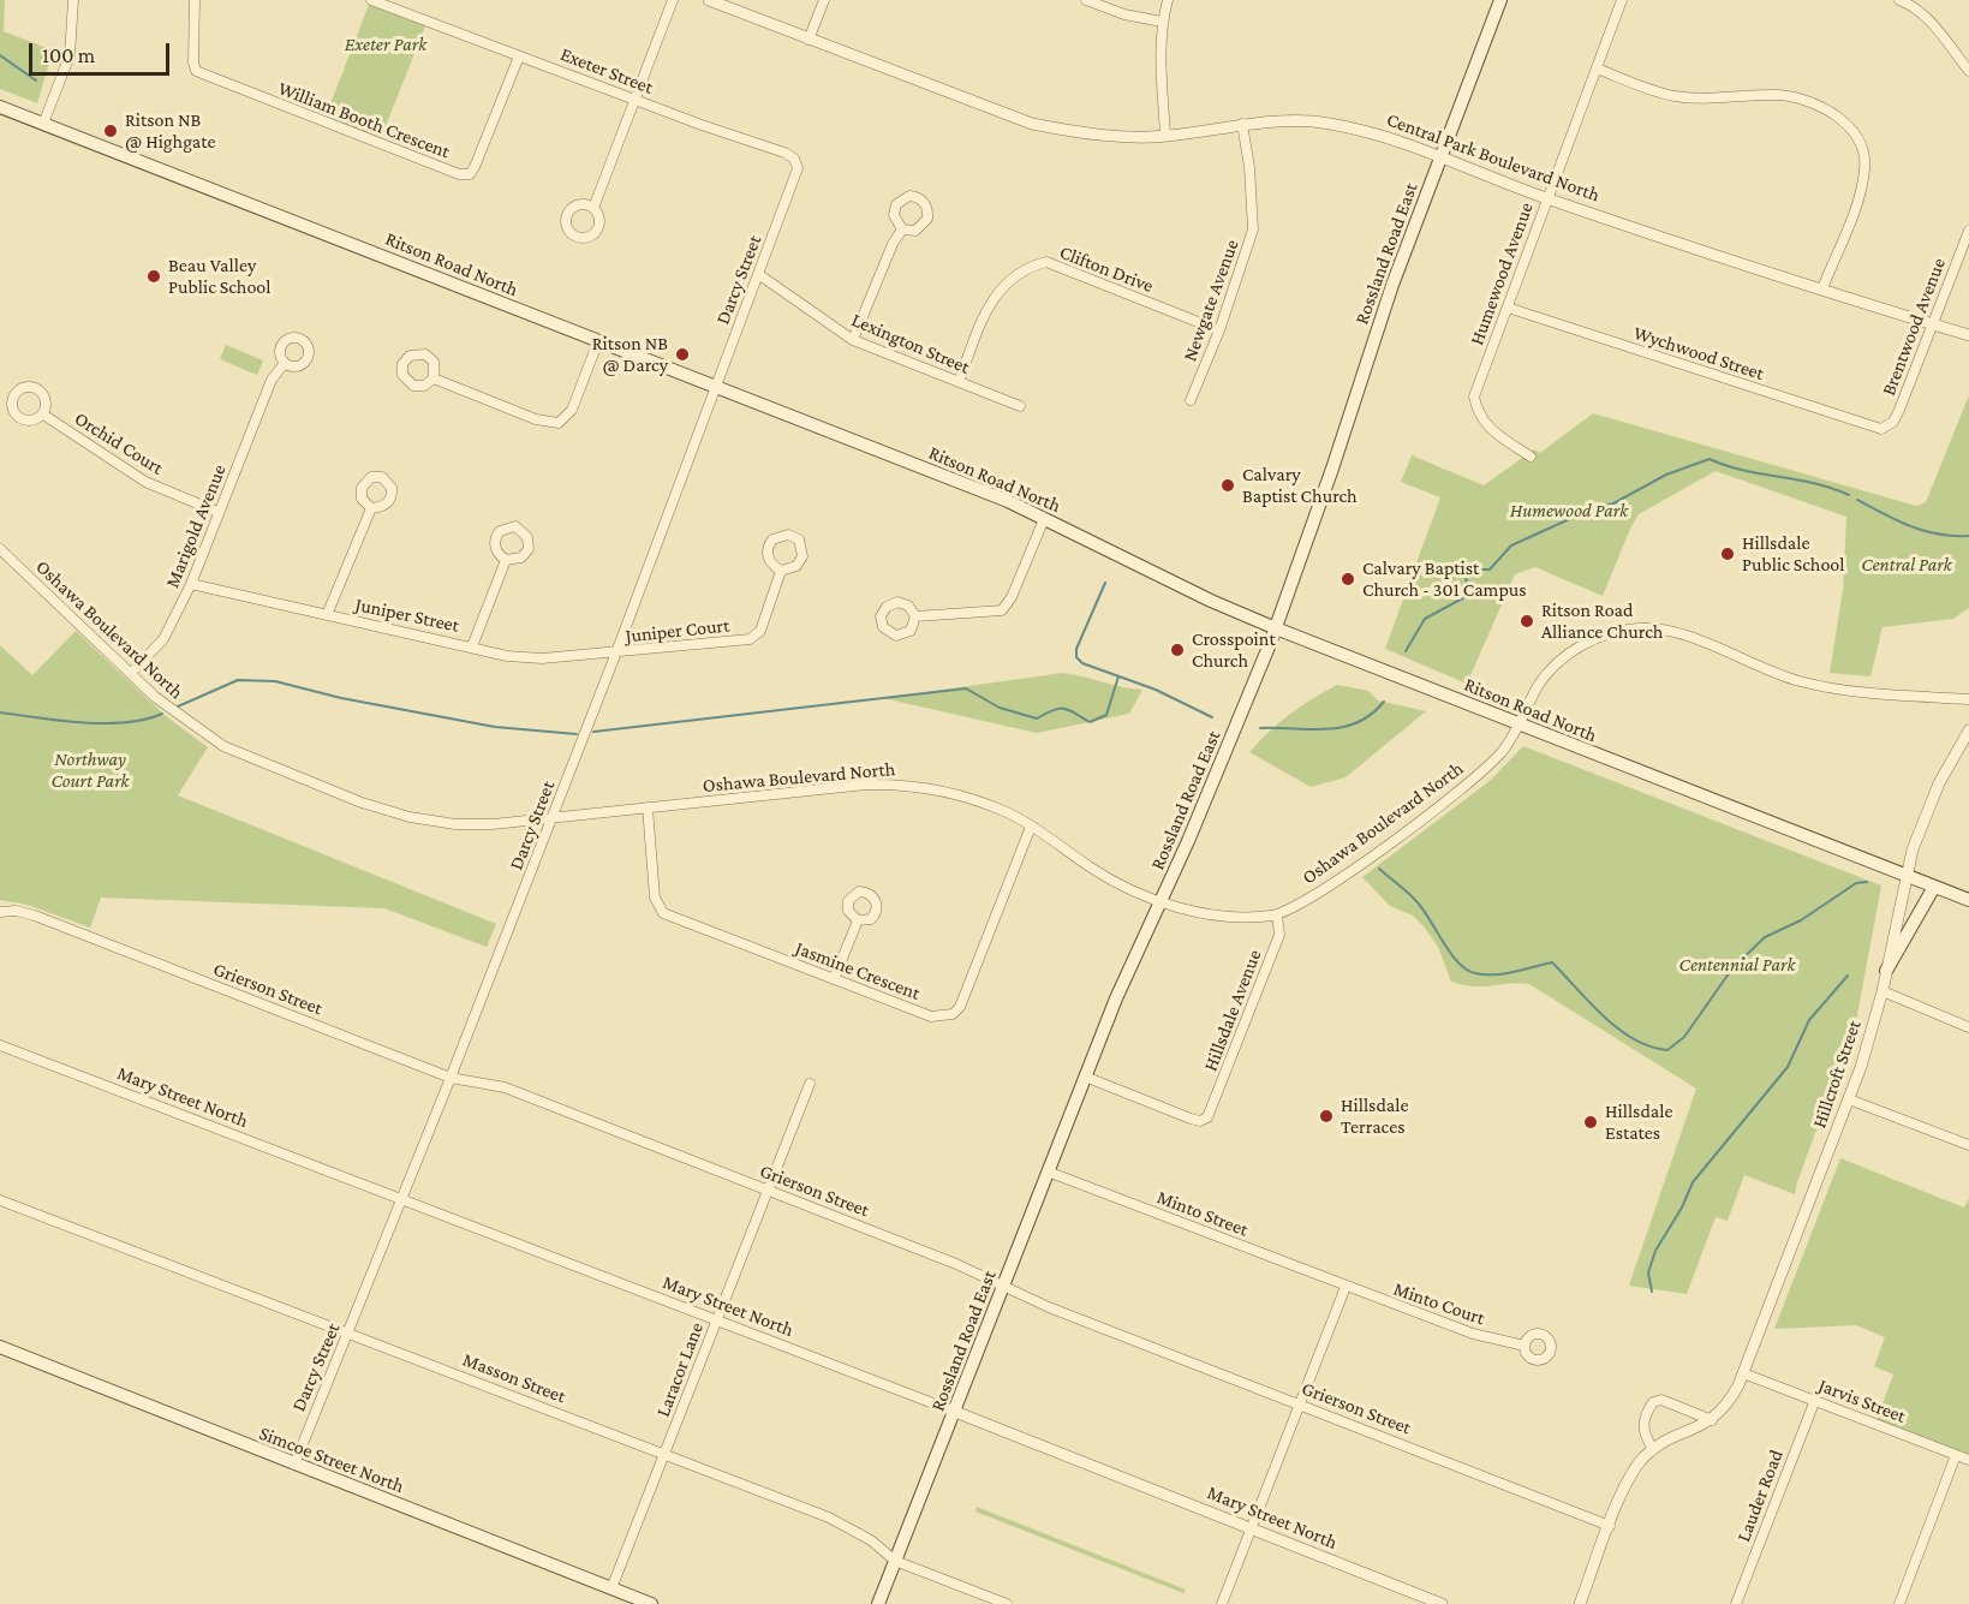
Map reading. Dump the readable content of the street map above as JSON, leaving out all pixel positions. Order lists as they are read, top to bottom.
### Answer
{
  "streets": {
    "main road": ["Rossland Road East", "Ritson Road North", "Simcoe Street North"],
    "street": [
      "Exeter Street",
      "William Booth Crescent",
      "Central Park Boulevard North",
      "Clifton Drive",
      "Humewood Avenue",
      "Darcy Street",
      "Newgate Avenue",
      "Brentwood Avenue",
      "Lexington Street",
      "Wychwood Street",
      "Orchid Court",
      "Marigold Avenue",
      "Juniper Street",
      "Oshawa Boulevard North",
      "Juniper Court",
      "Jasmine Crescent",
      "Grierson Street",
      "Hillsdale Avenue",
      "Hillcroft Street",
      "Mary Street North",
      "Minto Street",
      "Minto Court",
      "Laracor Lane",
      "Masson Street",
      "Jarvis Street",
      "Lauder Road"
    ]
  },
  "crossings": [
    ["Exeter Street", "William Booth Crescent"],
    ["Exeter Street", "Darcy Street"],
    ["Central Park Boulevard North", "Rossland Road East"],
    ["Central Park Boulevard North", "Humewood Avenue"],
    ["Central Park Boulevard North", "Newgate Avenue"],
    ["Central Park Boulevard North", "Brentwood Avenue"],
    ["Rossland Road East", "Ritson Road North"],
    ["Rossland Road East", "Oshawa Boulevard North"],
    ["Rossland Road East", "Grierson Street"],
    ["Rossland Road East", "Hillsdale Avenue"],
    ["Rossland Road East", "Mary Street North"],
    ["Rossland Road East", "Minto Street"],
    ["Rossland Road East", "Masson Street"],
    ["Ritson Road North", "Darcy Street"],
    ["Ritson Road North", "Oshawa Boulevard North"],
    ["Ritson Road North", "Hillcroft Street"],
    ["Clifton Drive", "Newgate Avenue"],
    ["Clifton Drive", "Lexington Street"],
    ["Humewood Avenue", "Wychwood Street"],
    ["Darcy Street", "Lexington Street"],
    ["Darcy Street", "Juniper Street"],
    ["Darcy Street", "Oshawa Boulevard North"],
    ["Darcy Street", "Juniper Court"],
    ["Darcy Street", "Grierson Street"],
    ["Darcy Street", "Mary Street North"],
    ["Darcy Street", "Masson Street"],
    ["Darcy Street", "Simcoe Street North"],
    ["Brentwood Avenue", "Wychwood Street"],
    ["Orchid Court", "Marigold Avenue"],
    ["Marigold Avenue", "Juniper Street"],
    ["Marigold Avenue", "Oshawa Boulevard North"],
    ["Juniper Street", "Juniper Court"],
    ["Oshawa Boulevard North", "Jasmine Crescent"],
    ["Oshawa Boulevard North", "Hillsdale Avenue"],
    ["Grierson Street", "Hillcroft Street"],
    ["Grierson Street", "Laracor Lane"],
    ["Hillcroft Street", "Jarvis Street"],
    ["Mary Street North", "Laracor Lane"],
    ["Minto Street", "Minto Court"],
    ["Laracor Lane", "Masson Street"],
    ["Laracor Lane", "Simcoe Street North"],
    ["Jarvis Street", "Lauder Road"]
  ],
  "parks": [
    "Exeter Park",
    "Humewood Park",
    "Central Park",
    "Northway Court Park",
    "Centennial Park"
  ],
  "places": [
    "Ritson NB @ Highgate",
    "Beau Valley Public School",
    "Ritson NB @ Darcy",
    "Calvary Baptist Church",
    "Hillsdale Public School",
    "Calvary Baptist Church - 301 Campus",
    "Ritson Road Alliance Church",
    "Crosspoint Church",
    "Hillsdale Terraces",
    "Hillsdale Estates"
  ],
  "scale_bar": "100 m"
}
